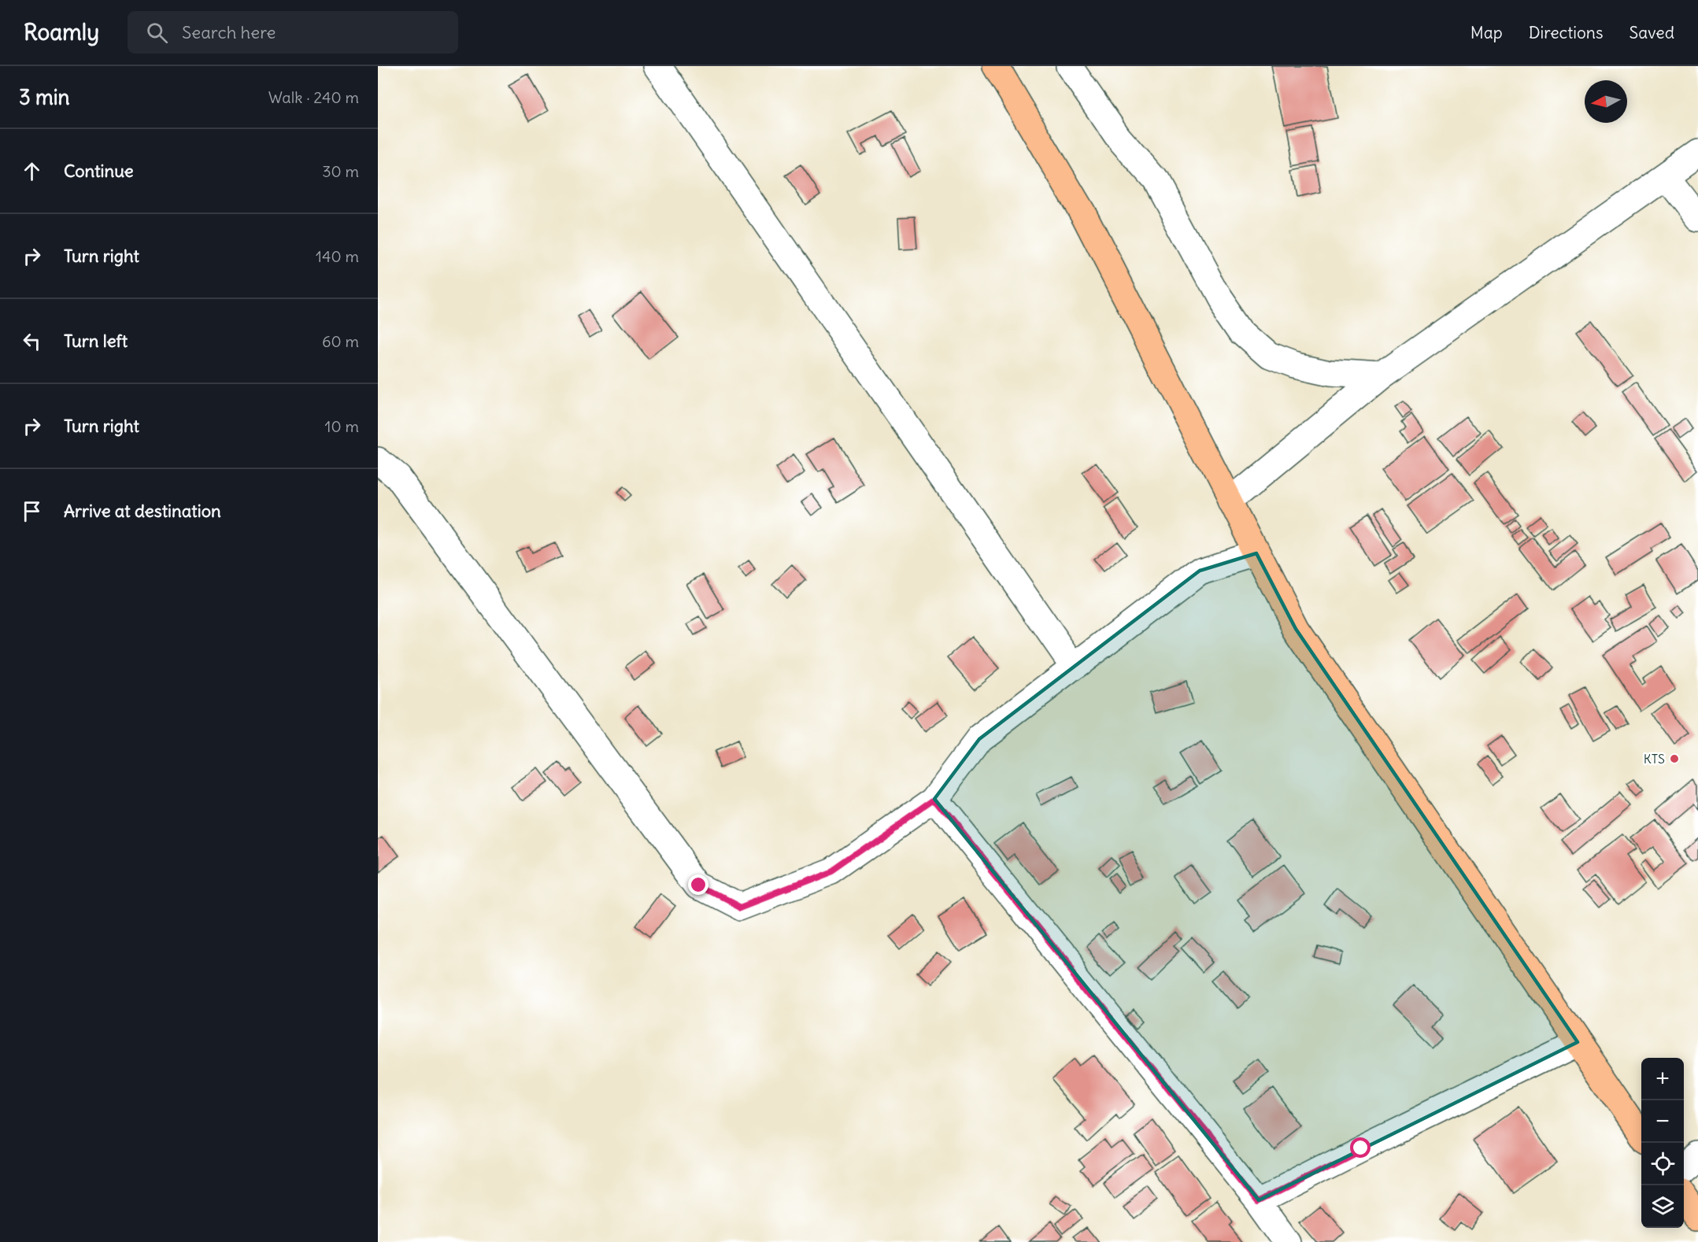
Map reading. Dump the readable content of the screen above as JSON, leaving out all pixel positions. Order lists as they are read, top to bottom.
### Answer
{
  "places": ["KTS"],
  "north": "left",
  "page": {
    "header": "Roamly",
    "search": "Search here",
    "nav": ["Map", "Directions", "Saved"],
    "heading": ["3 min", "Walk · 240 m"],
    "list": [
      ["Continue", "30 m"],
      ["Turn right", "140 m"],
      ["Turn left", "60 m"],
      ["Turn right", "10 m"],
      "Arrive at destination"
    ],
    "map_buttons": ["+", "−"]
  }
}
